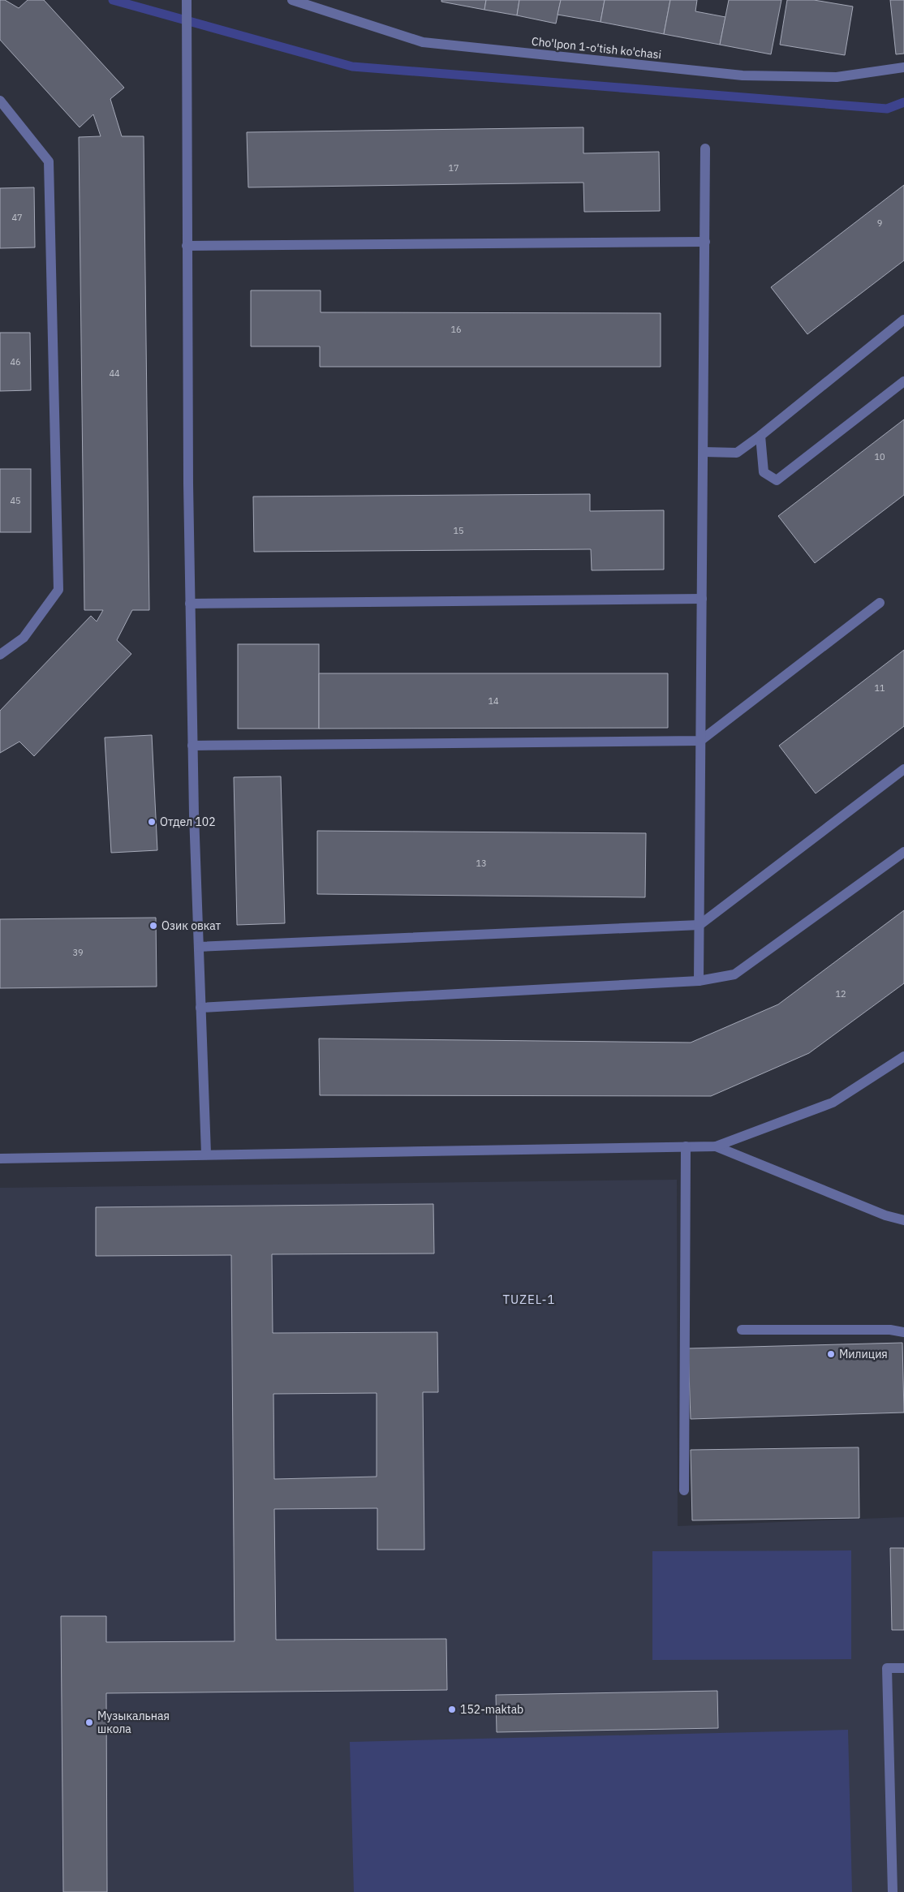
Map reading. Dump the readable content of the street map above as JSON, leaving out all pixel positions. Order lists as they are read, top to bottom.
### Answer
{
  "streets": {
    "street": ["Cho'lpon 1-o'tish ko'chasi"]
  },
  "districts": ["TUZEL-1"],
  "places": [
    "Отдел 102",
    "Озик овкат",
    "Милиция",
    "152-maktab",
    "Музыкальная школа"
  ],
  "house_numbers": [
    "17",
    "47",
    "9",
    "16",
    "46",
    "44",
    "10",
    "45",
    "15",
    "11",
    "14",
    "13",
    "39",
    "12"
  ]
}
